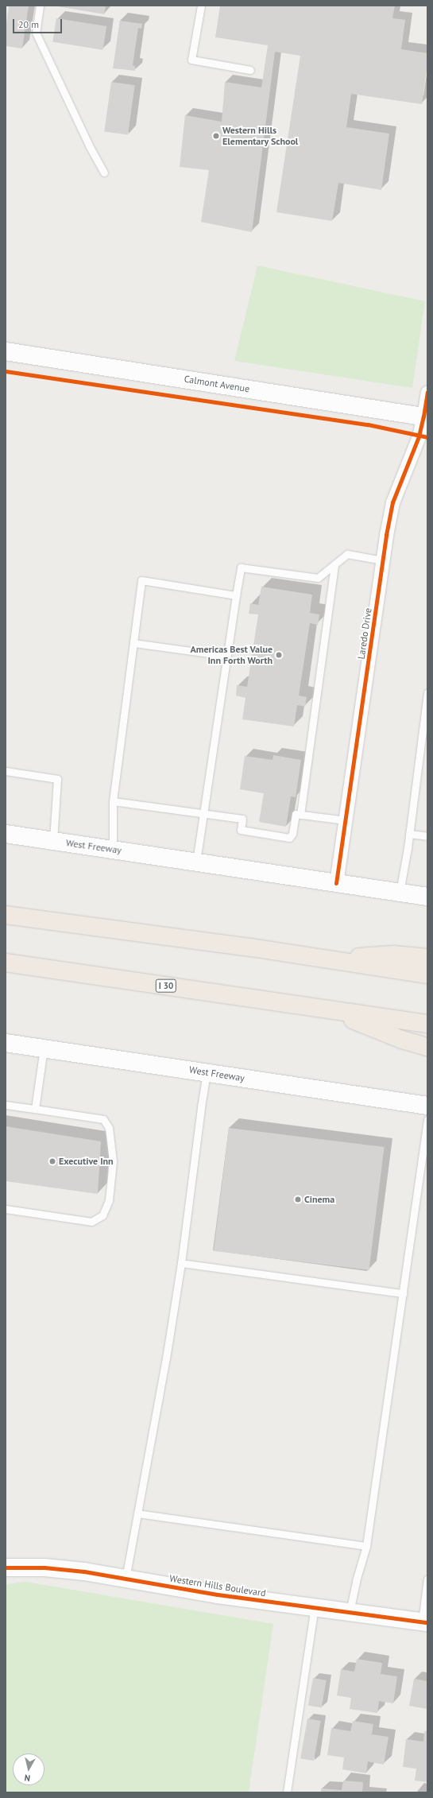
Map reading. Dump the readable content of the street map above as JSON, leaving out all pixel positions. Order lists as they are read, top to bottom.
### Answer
{
  "streets": {
    "highway": ["I 30"],
    "main road": ["Calmont Avenue", "West Freeway", "Western Hills Boulevard"],
    "street": ["Laredo Drive"]
  },
  "crossings": [
    ["Calmont Avenue", "Laredo Drive"],
    ["Laredo Drive", "West Freeway"]
  ],
  "places": [
    "Western Hills Elementary School",
    "Americas Best Value Inn Forth Worth",
    "Executive Inn",
    "Cinema"
  ],
  "scale_bar": "20 m",
  "north": "bottom"
}
